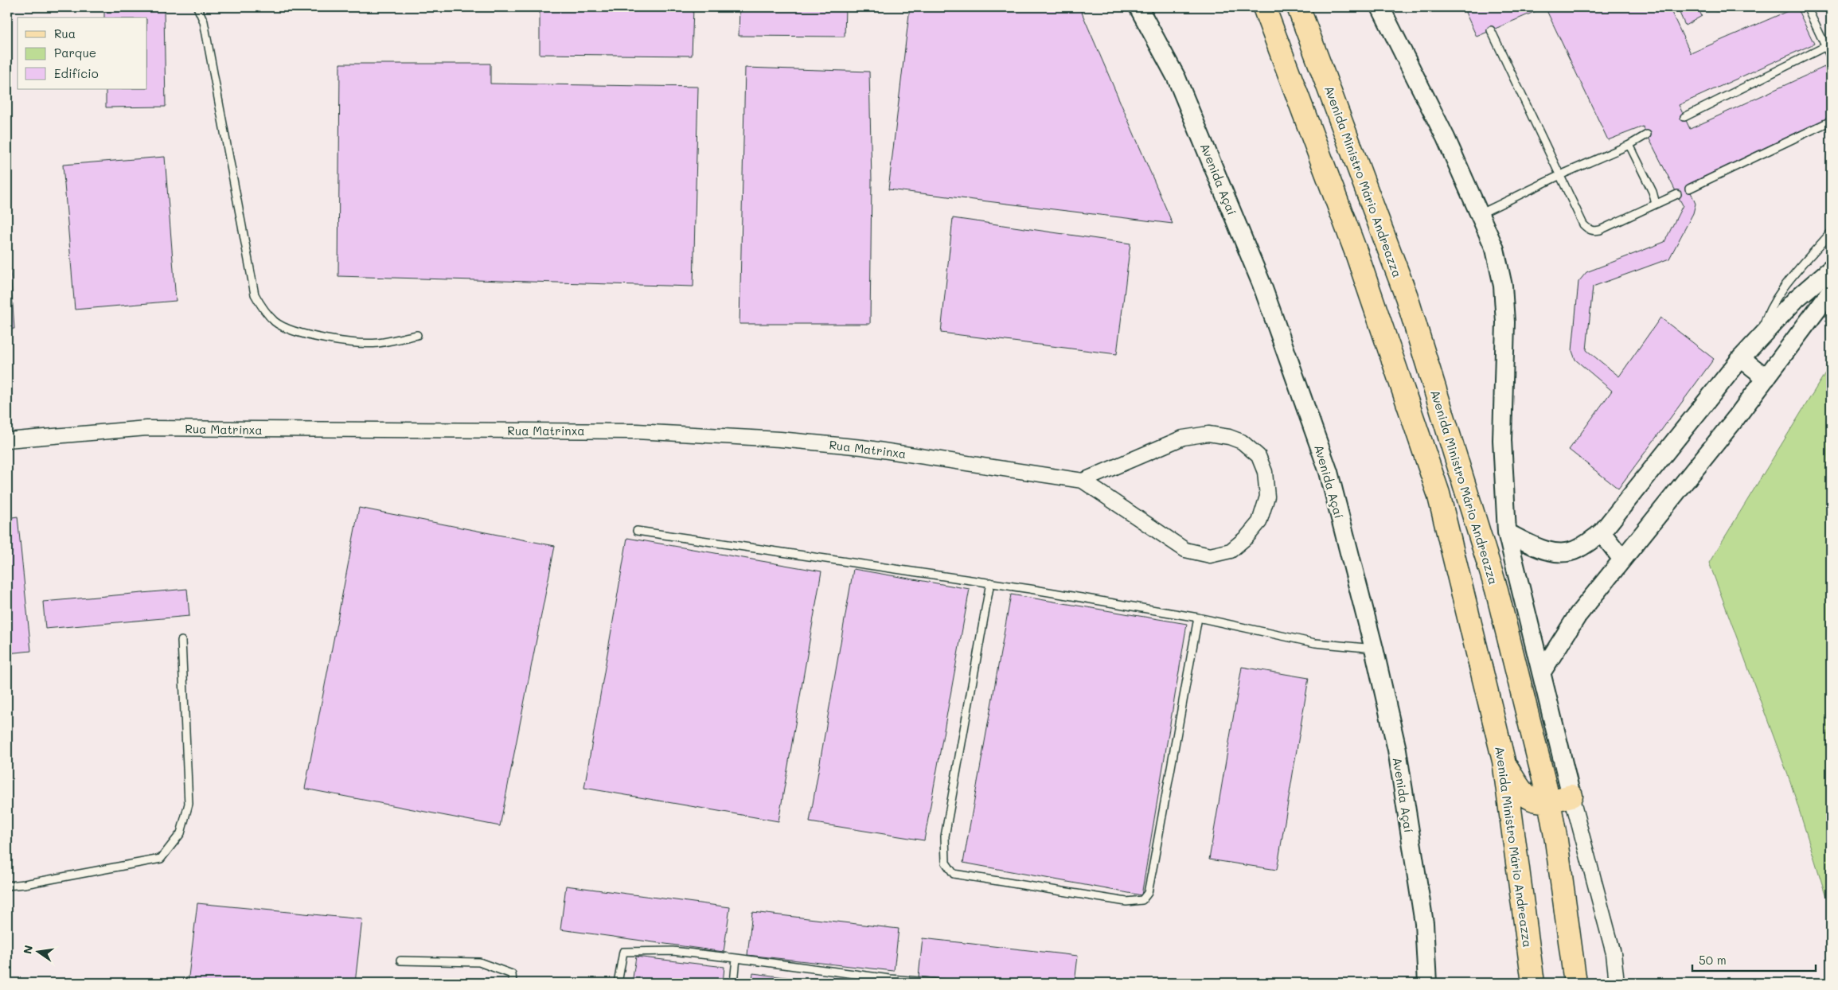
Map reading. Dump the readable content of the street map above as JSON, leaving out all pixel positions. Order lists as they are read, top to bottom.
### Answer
{
  "streets": {
    "main road": ["Avenida Ministro Mário Andreazza"],
    "street": ["Avenida Açaí", "Rua Matrinxa"]
  },
  "legend": ["Rua", "Parque", "Edifício"],
  "scale_bar": "50 m",
  "north": "left"
}
